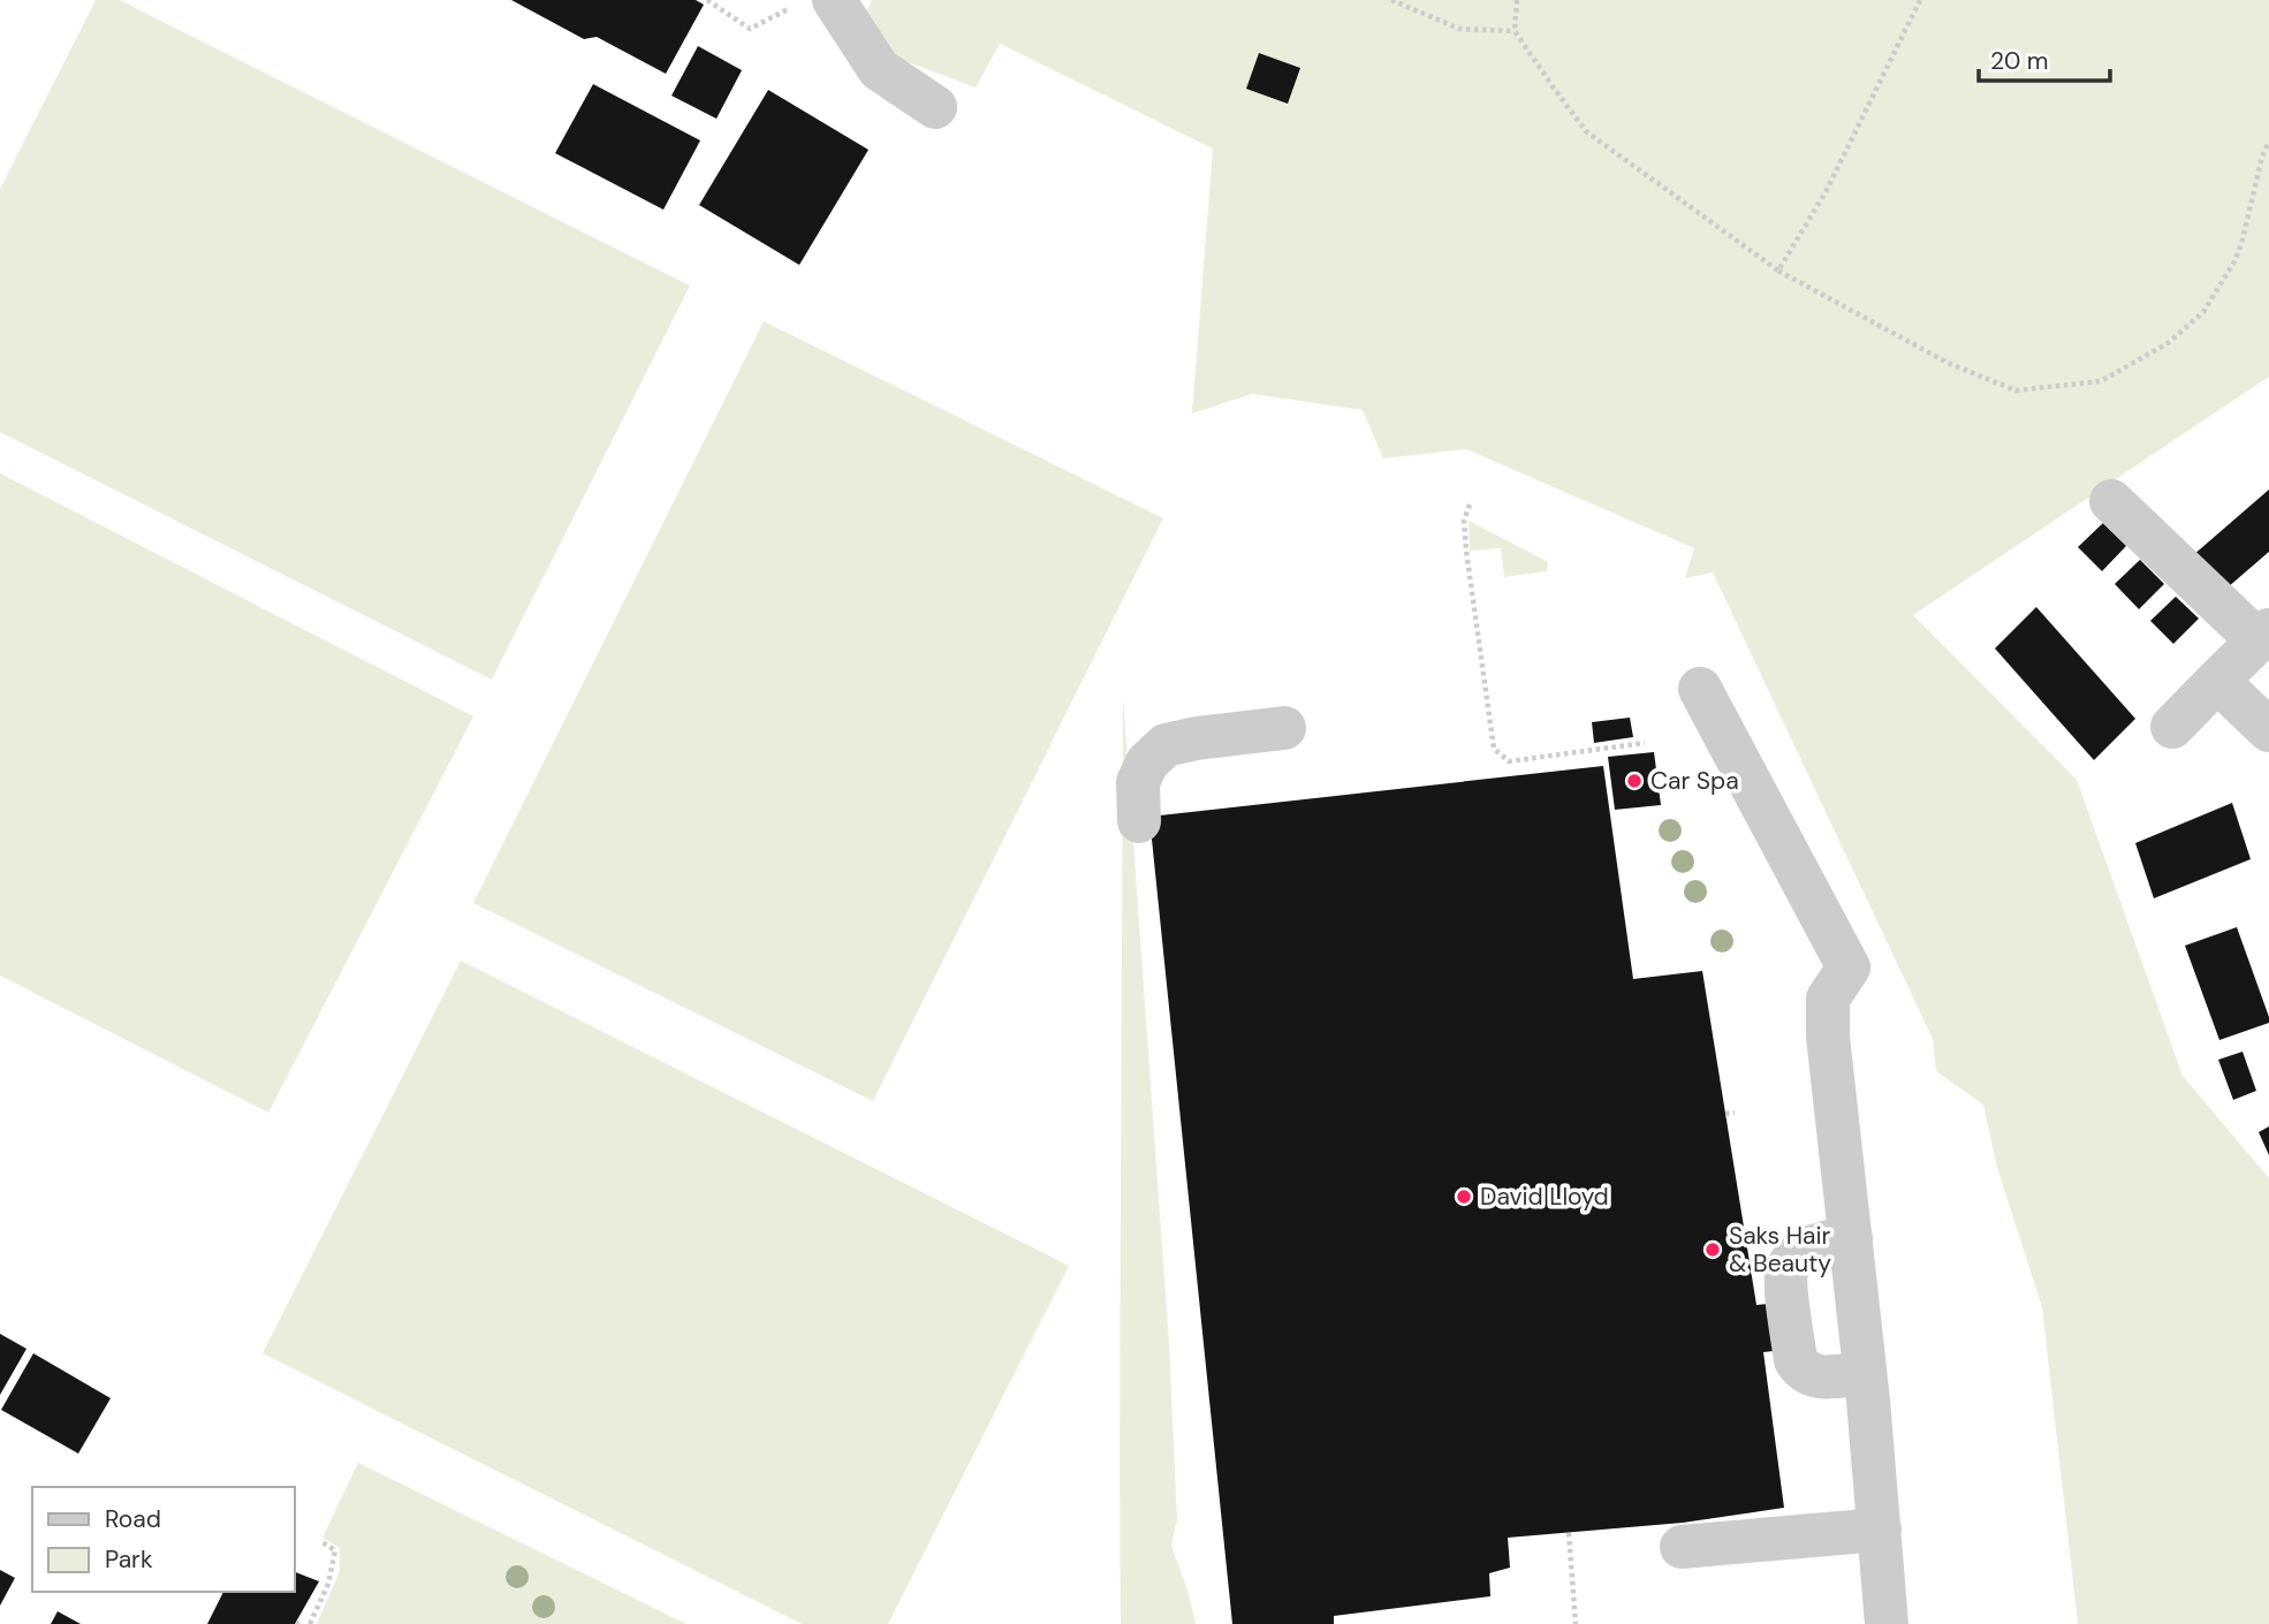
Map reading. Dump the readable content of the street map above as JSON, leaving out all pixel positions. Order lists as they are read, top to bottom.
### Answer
{
  "places": ["Car Spa", "David Lloyd", "Saks Hair & Beauty"],
  "legend": ["Road", "Park"],
  "scale_bar": "20 m"
}
